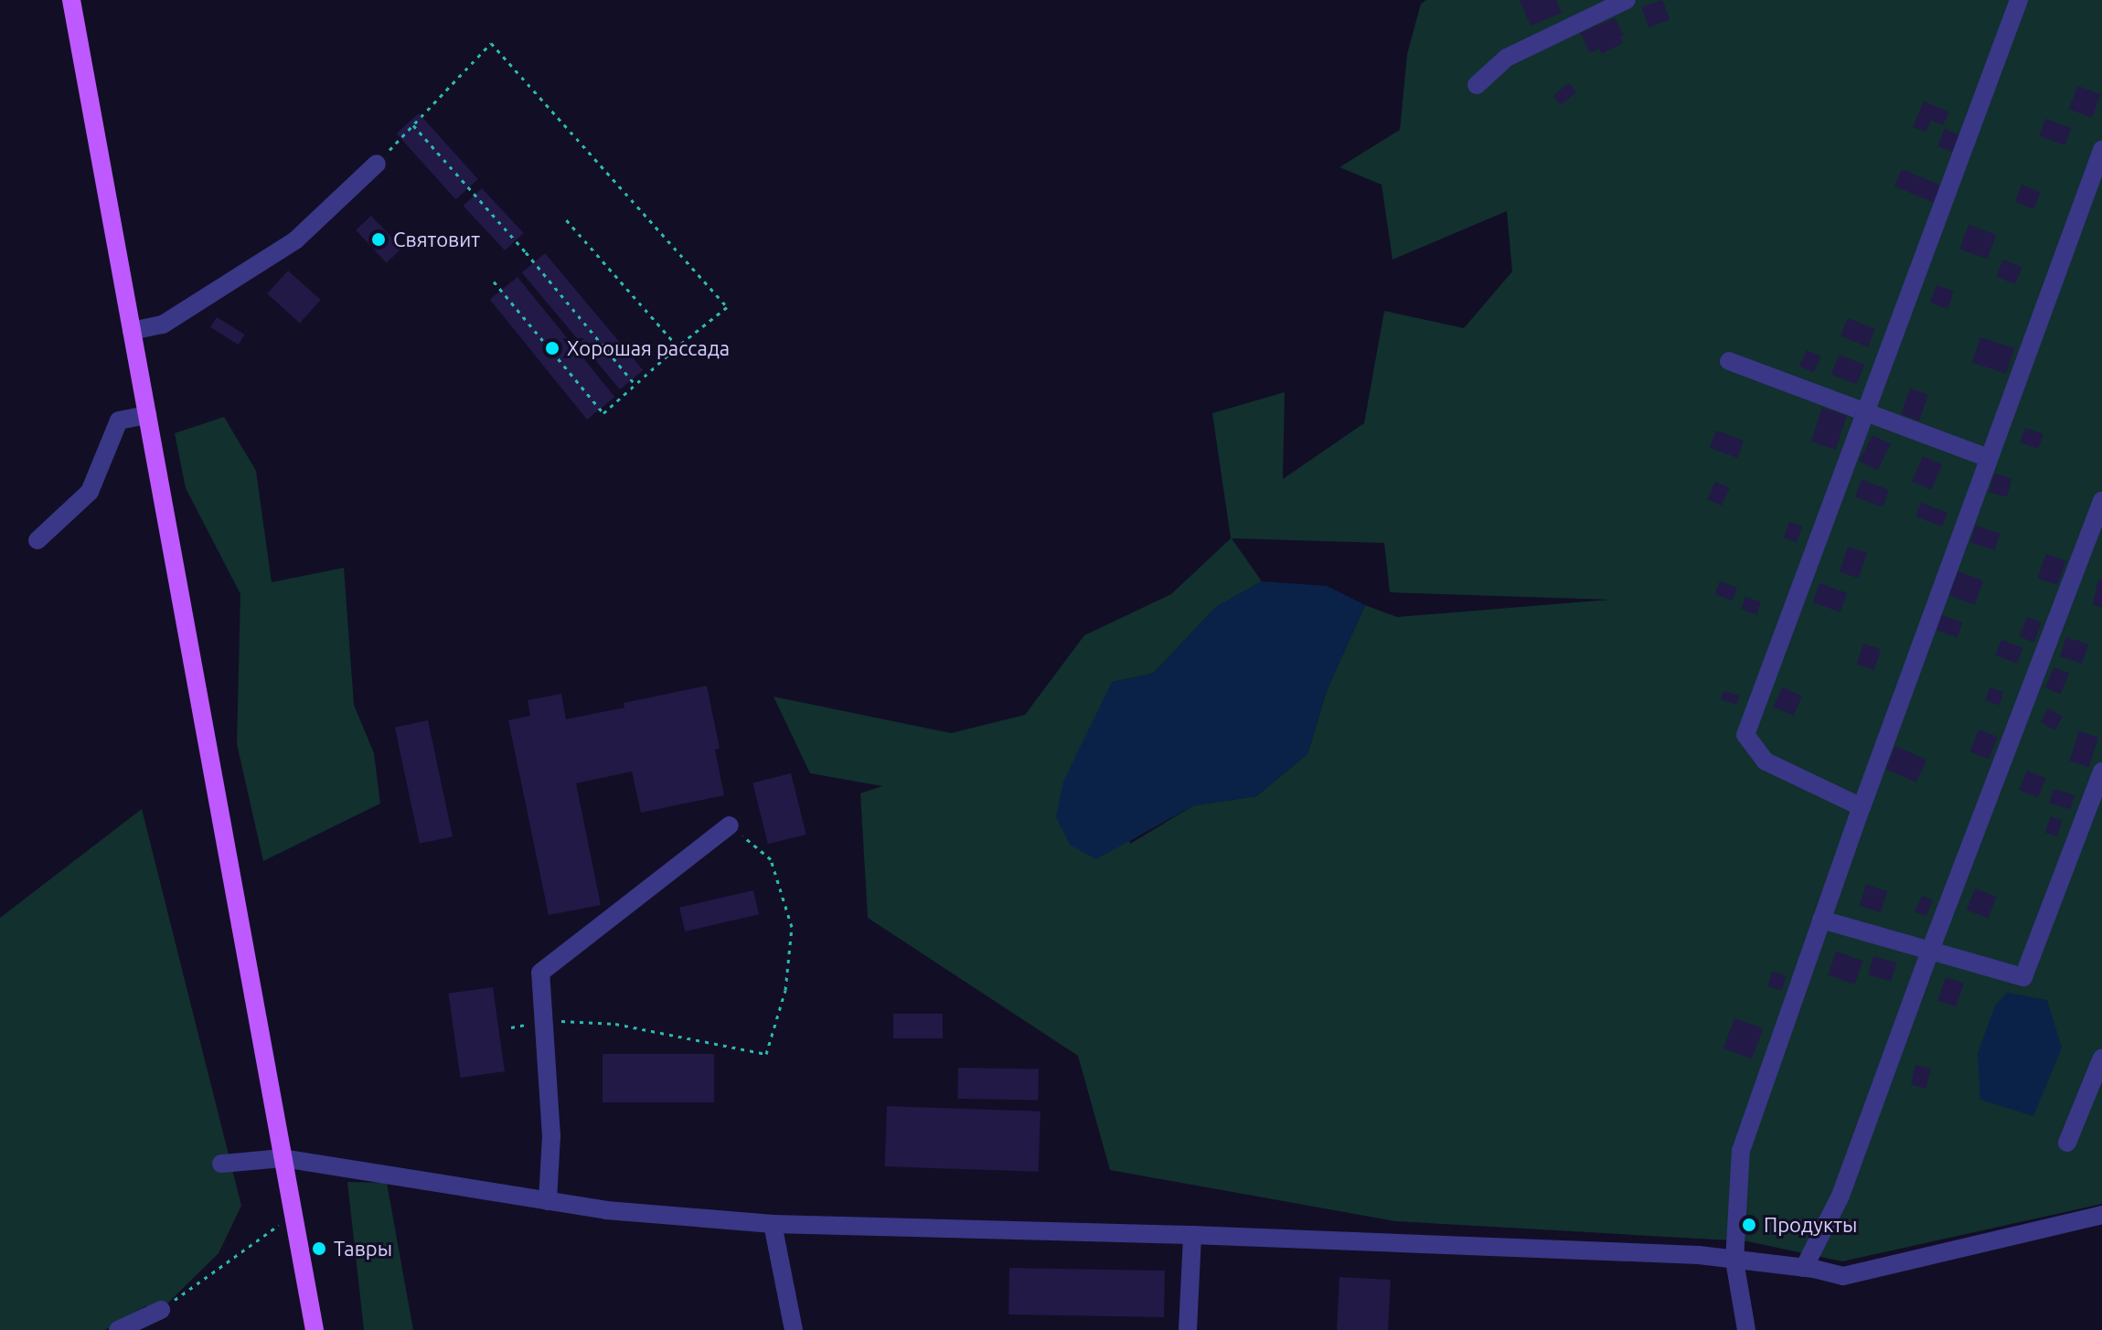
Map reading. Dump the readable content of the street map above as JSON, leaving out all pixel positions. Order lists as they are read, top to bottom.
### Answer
{
  "places": [
    "Святовит",
    "Хорошая рассада",
    "Продукты",
    "Тавры"
  ]
}
